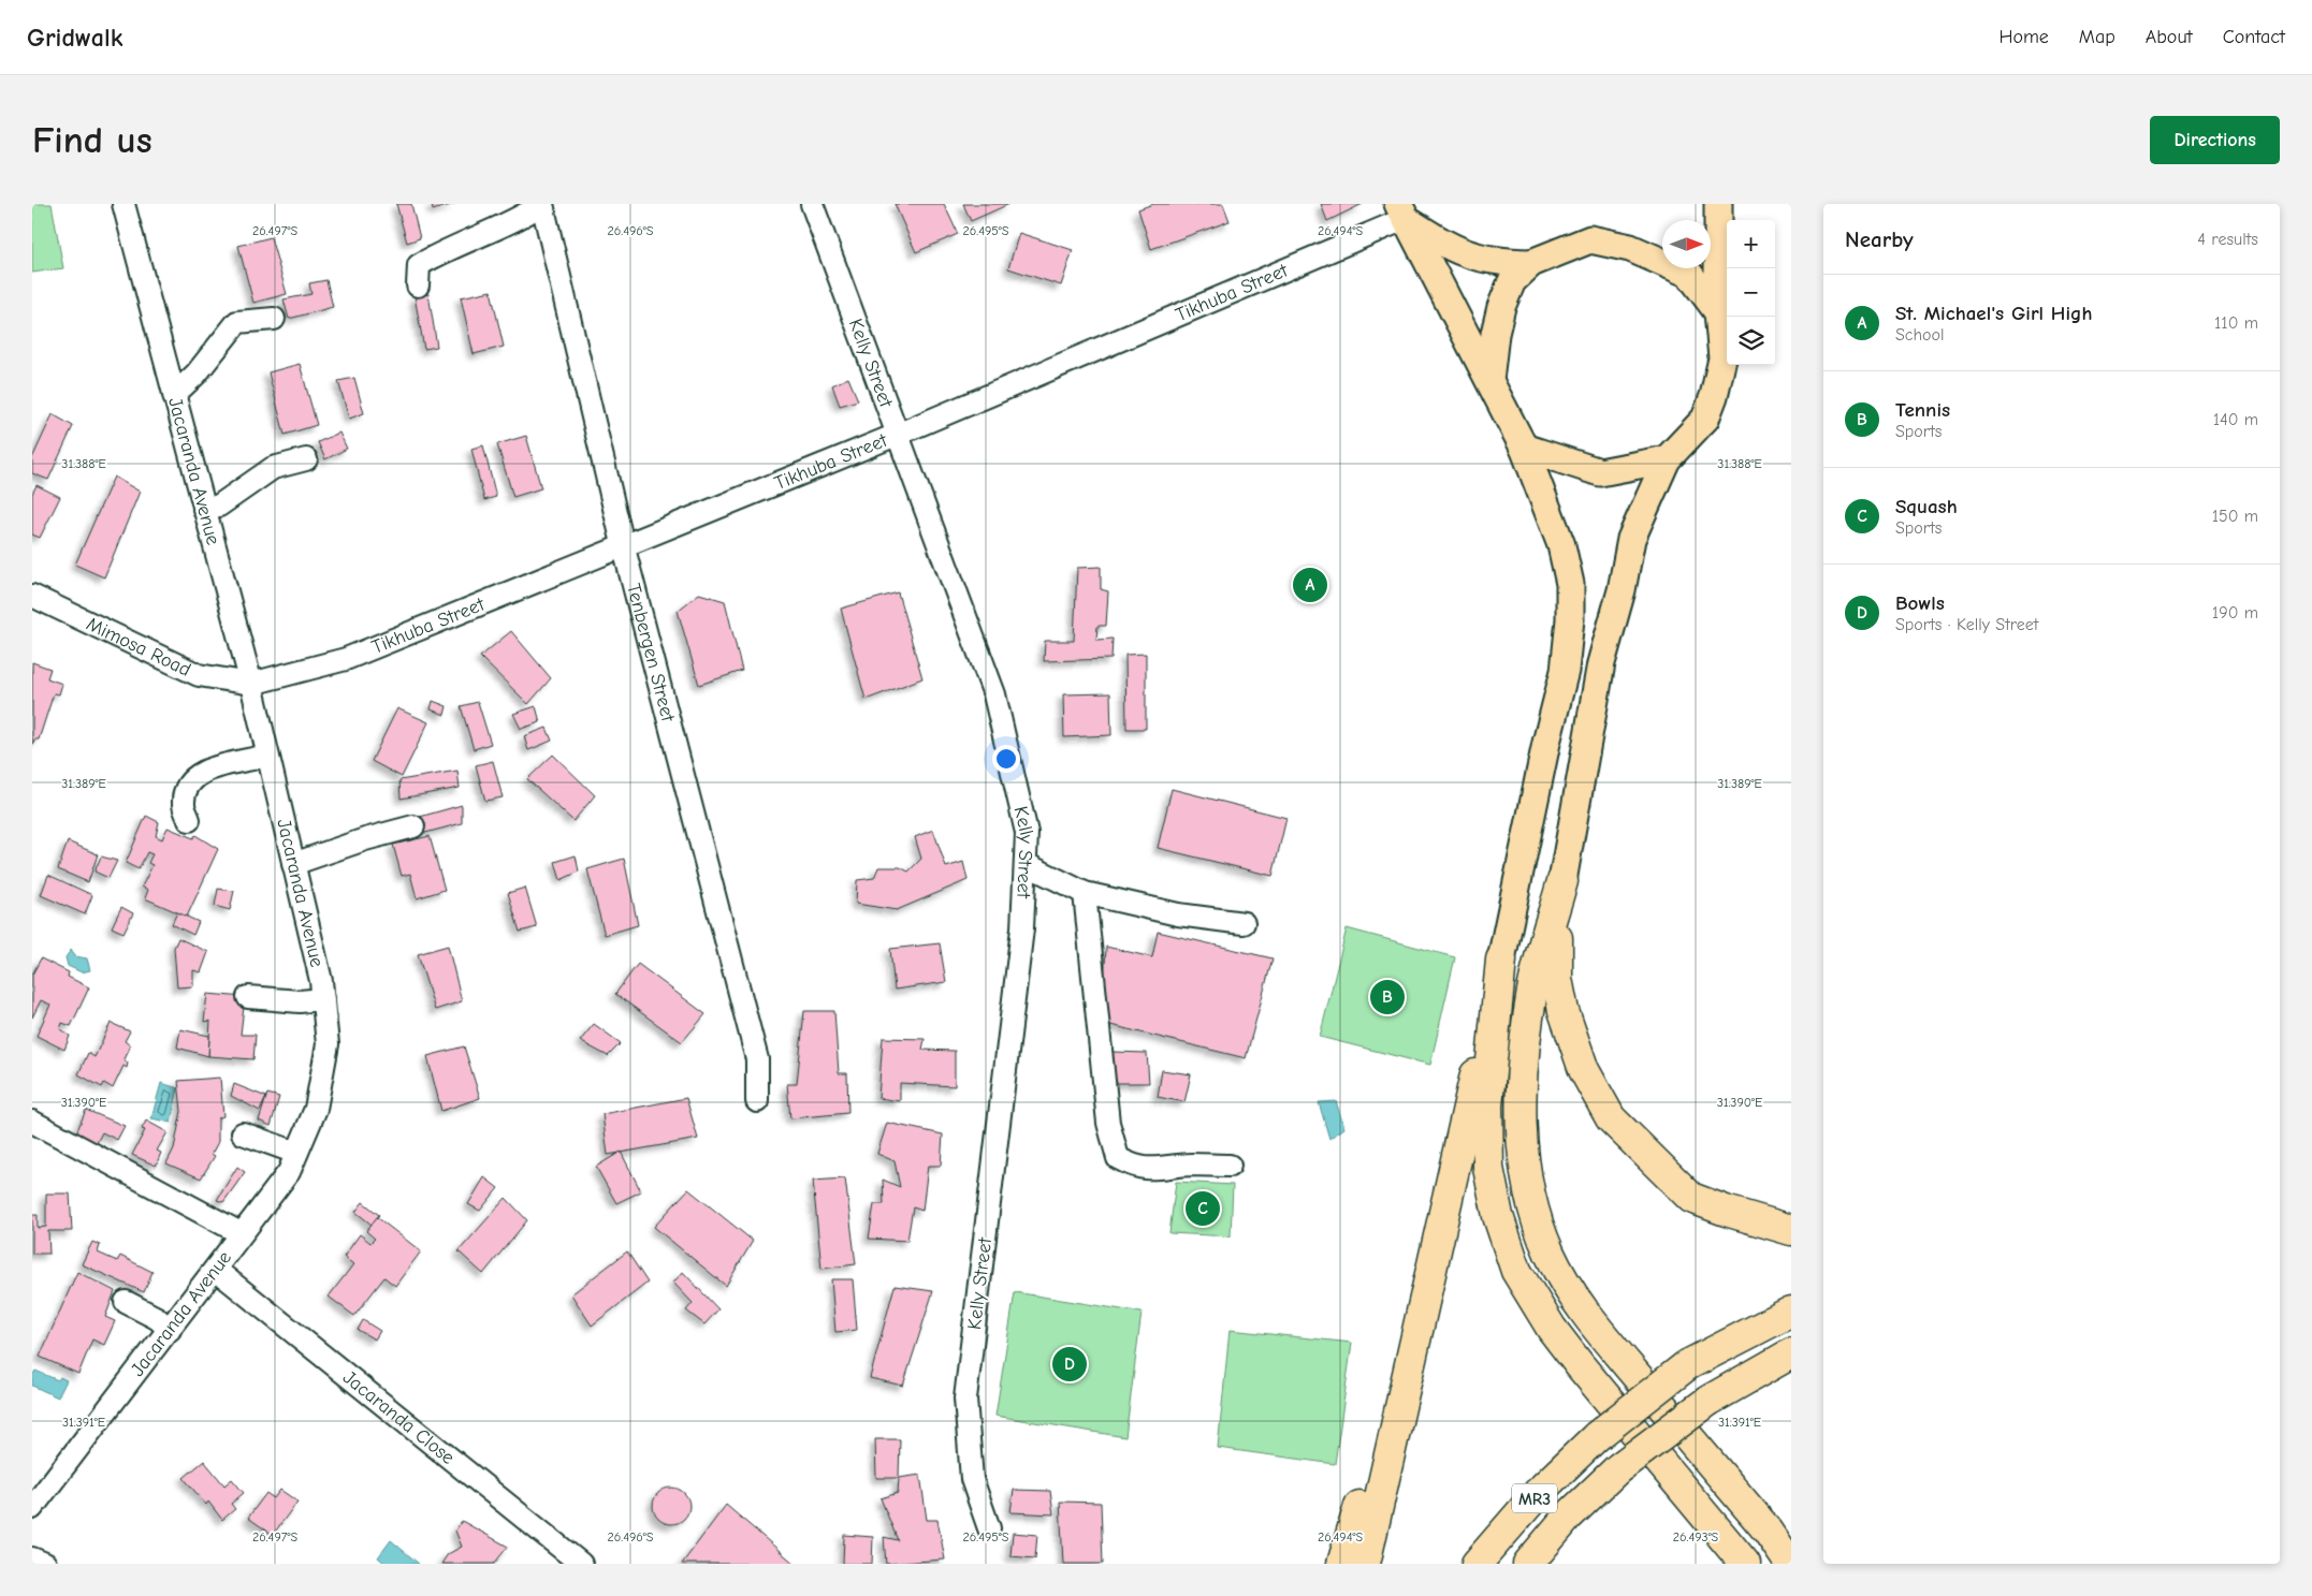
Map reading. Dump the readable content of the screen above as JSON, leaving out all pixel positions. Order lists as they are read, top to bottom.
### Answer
{
  "streets": {
    "highway": ["MR3"],
    "street": [
      "Tikhuba Street",
      "Kelly Street",
      "Jacaranda Avenue",
      "Mimosa Road",
      "Tenbergen Street",
      "Jacaranda Close"
    ]
  },
  "crossings": [
    ["Tikhuba Street", "Kelly Street"],
    ["Tikhuba Street", "Jacaranda Avenue"],
    ["Tikhuba Street", "Mimosa Road"],
    ["Tikhuba Street", "Tenbergen Street"],
    ["Jacaranda Avenue", "Mimosa Road"],
    ["Jacaranda Avenue", "Jacaranda Close"]
  ],
  "north": "right",
  "page": {
    "header": "Gridwalk",
    "nav": [
      "Home",
      "Map",
      "About",
      "Contact"
    ],
    "buttons": "Directions",
    "title": "Find us",
    "heading": ["Nearby", "4 results"],
    "map_buttons": ["+", "−"],
    "list": [
      {
        "mark": "A",
        "name": "St. Michael's Girl High",
        "note": "School",
        "value": "110 m"
      },
      {
        "mark": "B",
        "name": "Tennis",
        "note": "Sports",
        "value": "140 m"
      },
      {
        "mark": "C",
        "name": "Squash",
        "note": "Sports",
        "value": "150 m"
      },
      {
        "mark": "D",
        "name": "Bowls",
        "note": "Sports · Kelly Street",
        "value": "190 m"
      }
    ],
    "pins": [
      "A",
      "B",
      "C",
      "D"
    ]
  },
  "coordinates": [
    "26.497°S",
    "26.496°S",
    "26.495°S",
    "26.494°S",
    "31.388°E",
    "31.389°E",
    "31.390°E",
    "31.391°E",
    "26.493°S"
  ]
}
